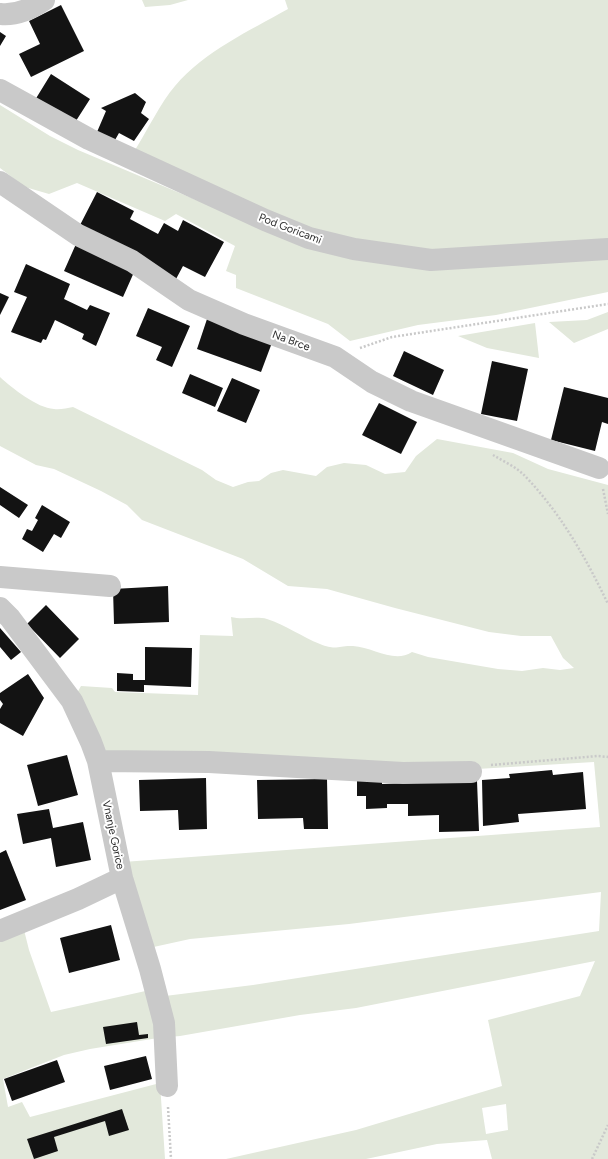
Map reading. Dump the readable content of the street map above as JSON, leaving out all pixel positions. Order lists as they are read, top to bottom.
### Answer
{
  "streets": {
    "street": ["Pod Goricami", "Na Brce", "Vnanje Gorice"]
  }
}
